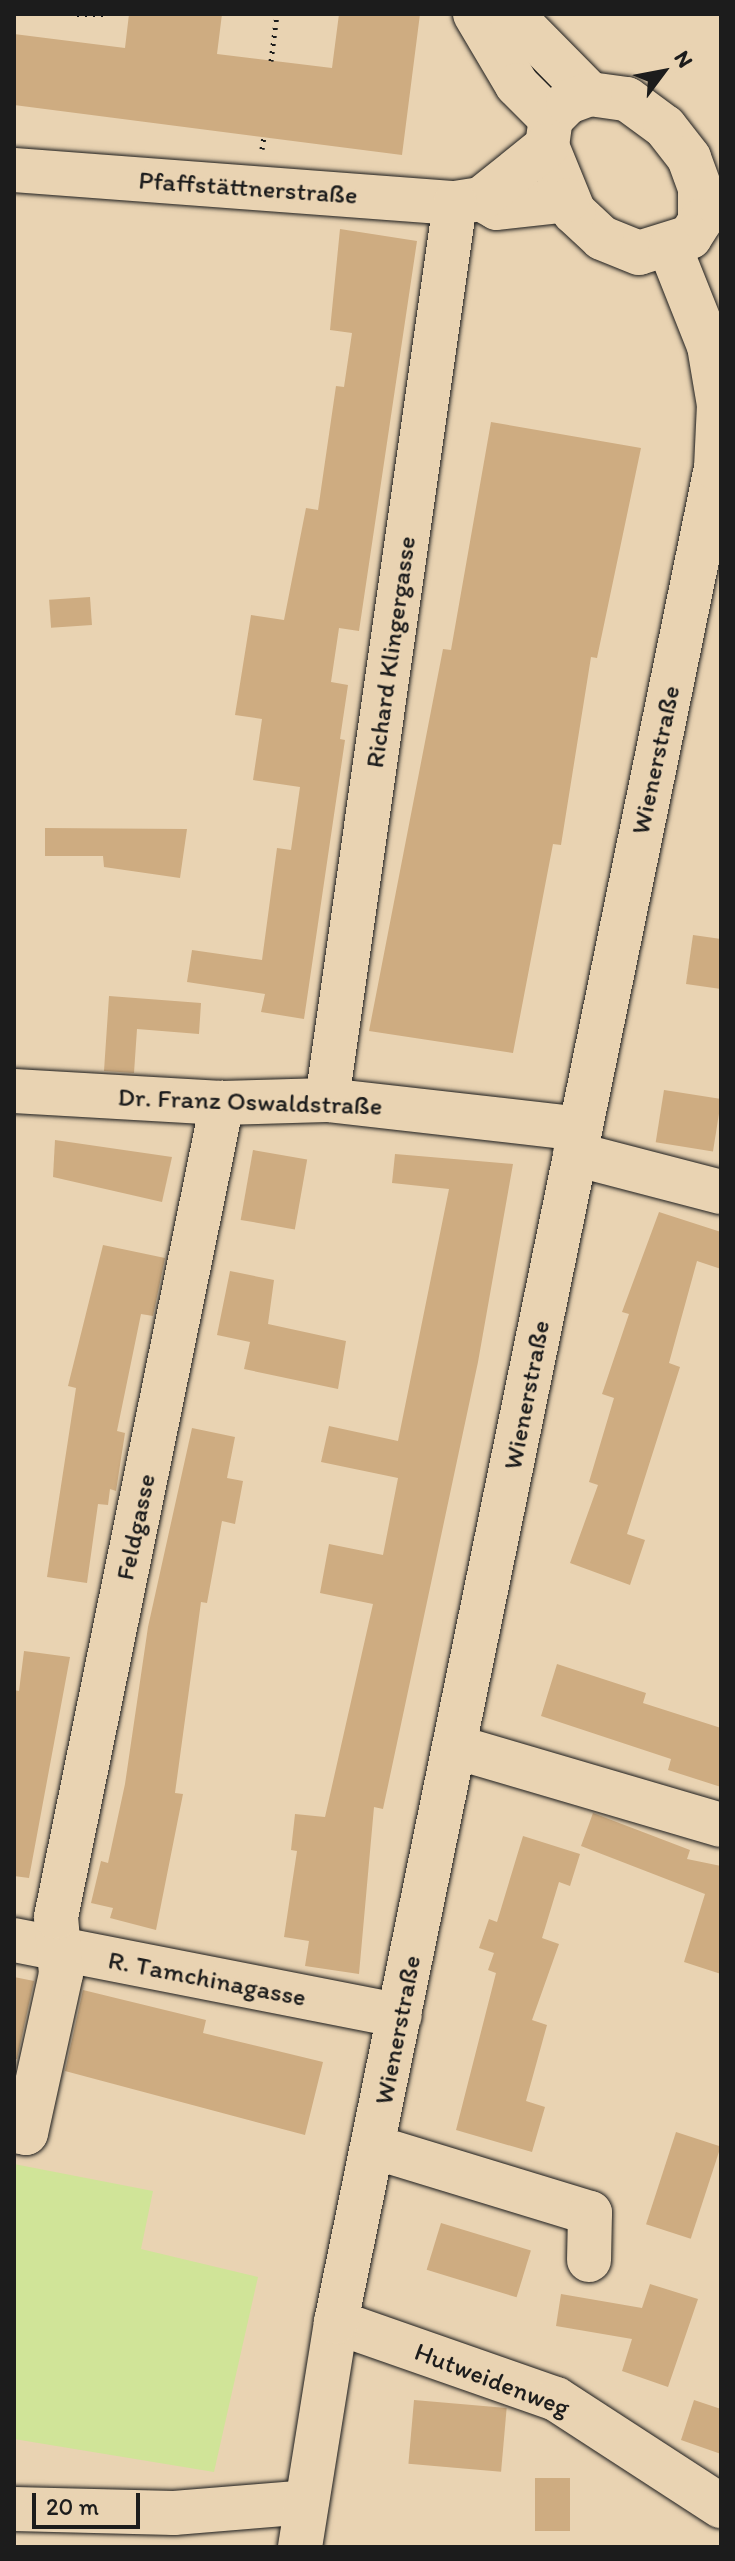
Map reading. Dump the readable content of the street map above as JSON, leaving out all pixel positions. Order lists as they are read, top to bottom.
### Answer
{
  "streets": {
    "street": [
      "Pfaffstättnerstraße",
      "Richard Klingergasse",
      "Wienerstraße",
      "Dr. Franz Oswaldstraße",
      "Feldgasse",
      "R. Tamchinagasse",
      "Hutweidenweg"
    ]
  },
  "crossings": [
    ["Pfaffstättnerstraße", "Richard Klingergasse"],
    ["Pfaffstättnerstraße", "Wienerstraße"],
    ["Richard Klingergasse", "Dr. Franz Oswaldstraße"],
    ["Wienerstraße", "Dr. Franz Oswaldstraße"],
    ["Wienerstraße", "R. Tamchinagasse"],
    ["Wienerstraße", "Hutweidenweg"],
    ["Dr. Franz Oswaldstraße", "Feldgasse"],
    ["Feldgasse", "R. Tamchinagasse"]
  ],
  "scale_bar": "20 m",
  "north": "top right"
}
